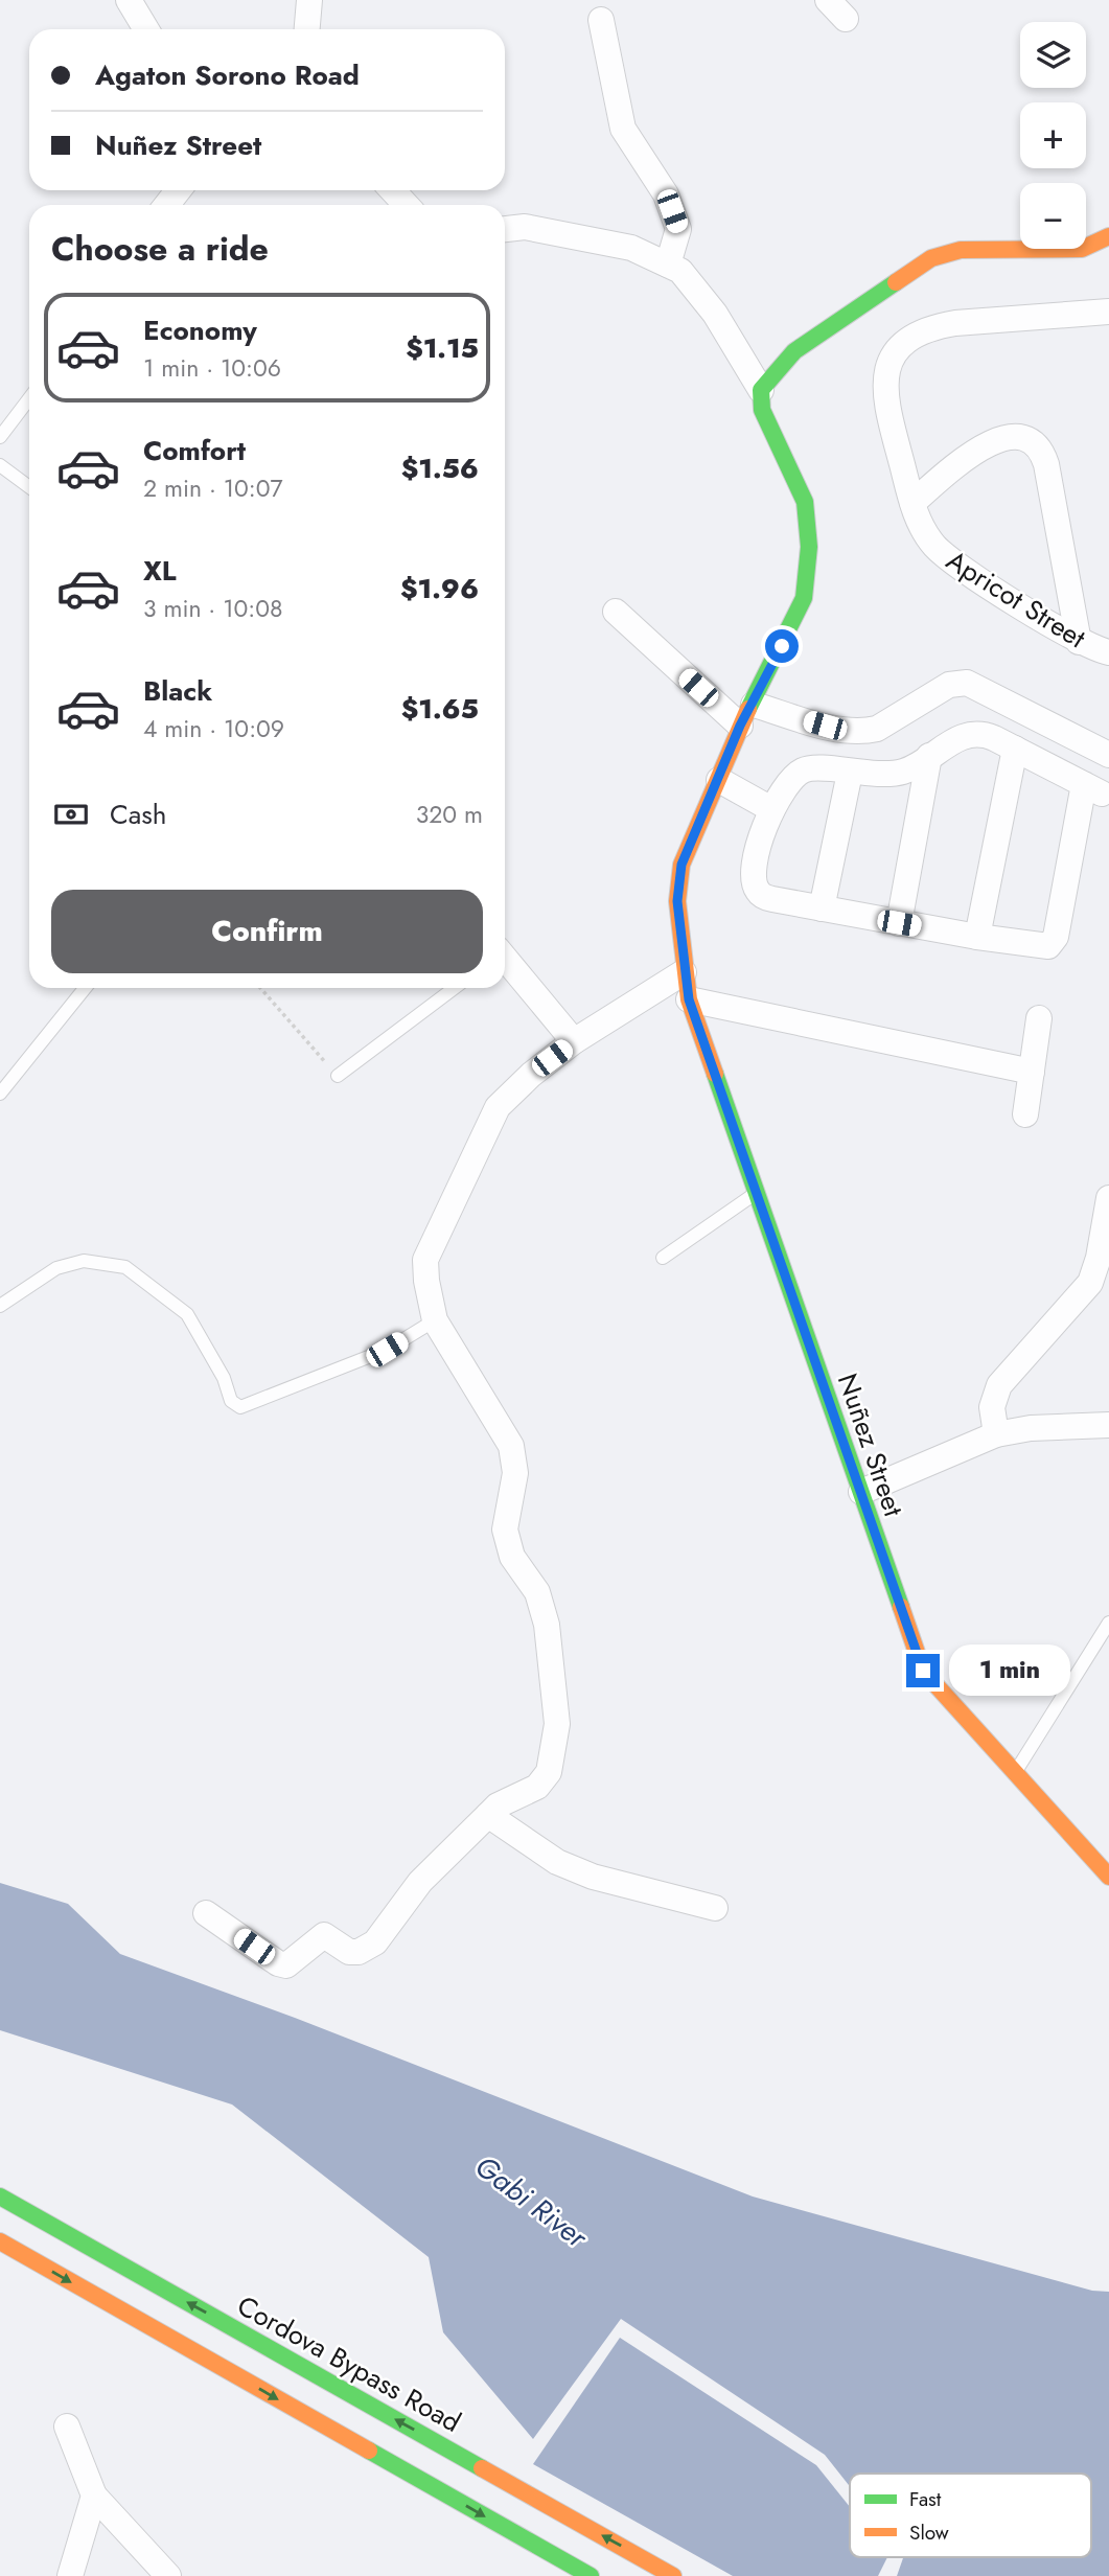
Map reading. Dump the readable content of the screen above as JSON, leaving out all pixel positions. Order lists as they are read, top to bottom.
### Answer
{
  "streets": {
    "street": ["Apricot Street", "Nuñez Street", "Cordova Bypass Road"]
  },
  "water": ["Gabi River"],
  "legend": ["Fast", "Slow"],
  "page": {
    "map_buttons": ["+", "−"],
    "banner": ["Agaton Sorono Road", "Nuñez Street"],
    "heading": "Choose a ride",
    "list": [
      {
        "name": "Economy",
        "note": "1 min · 10:06",
        "value": "$1.15"
      },
      {
        "name": "Comfort",
        "note": "2 min · 10:07",
        "value": "$1.56"
      },
      {
        "name": "XL",
        "note": "3 min · 10:08",
        "value": "$1.96"
      },
      {
        "name": "Black",
        "note": "4 min · 10:09",
        "value": "$1.65"
      }
    ],
    "pay": ["Cash", "320 m"],
    "buttons": "Confirm",
    "bubble": "1 min"
  }
}
